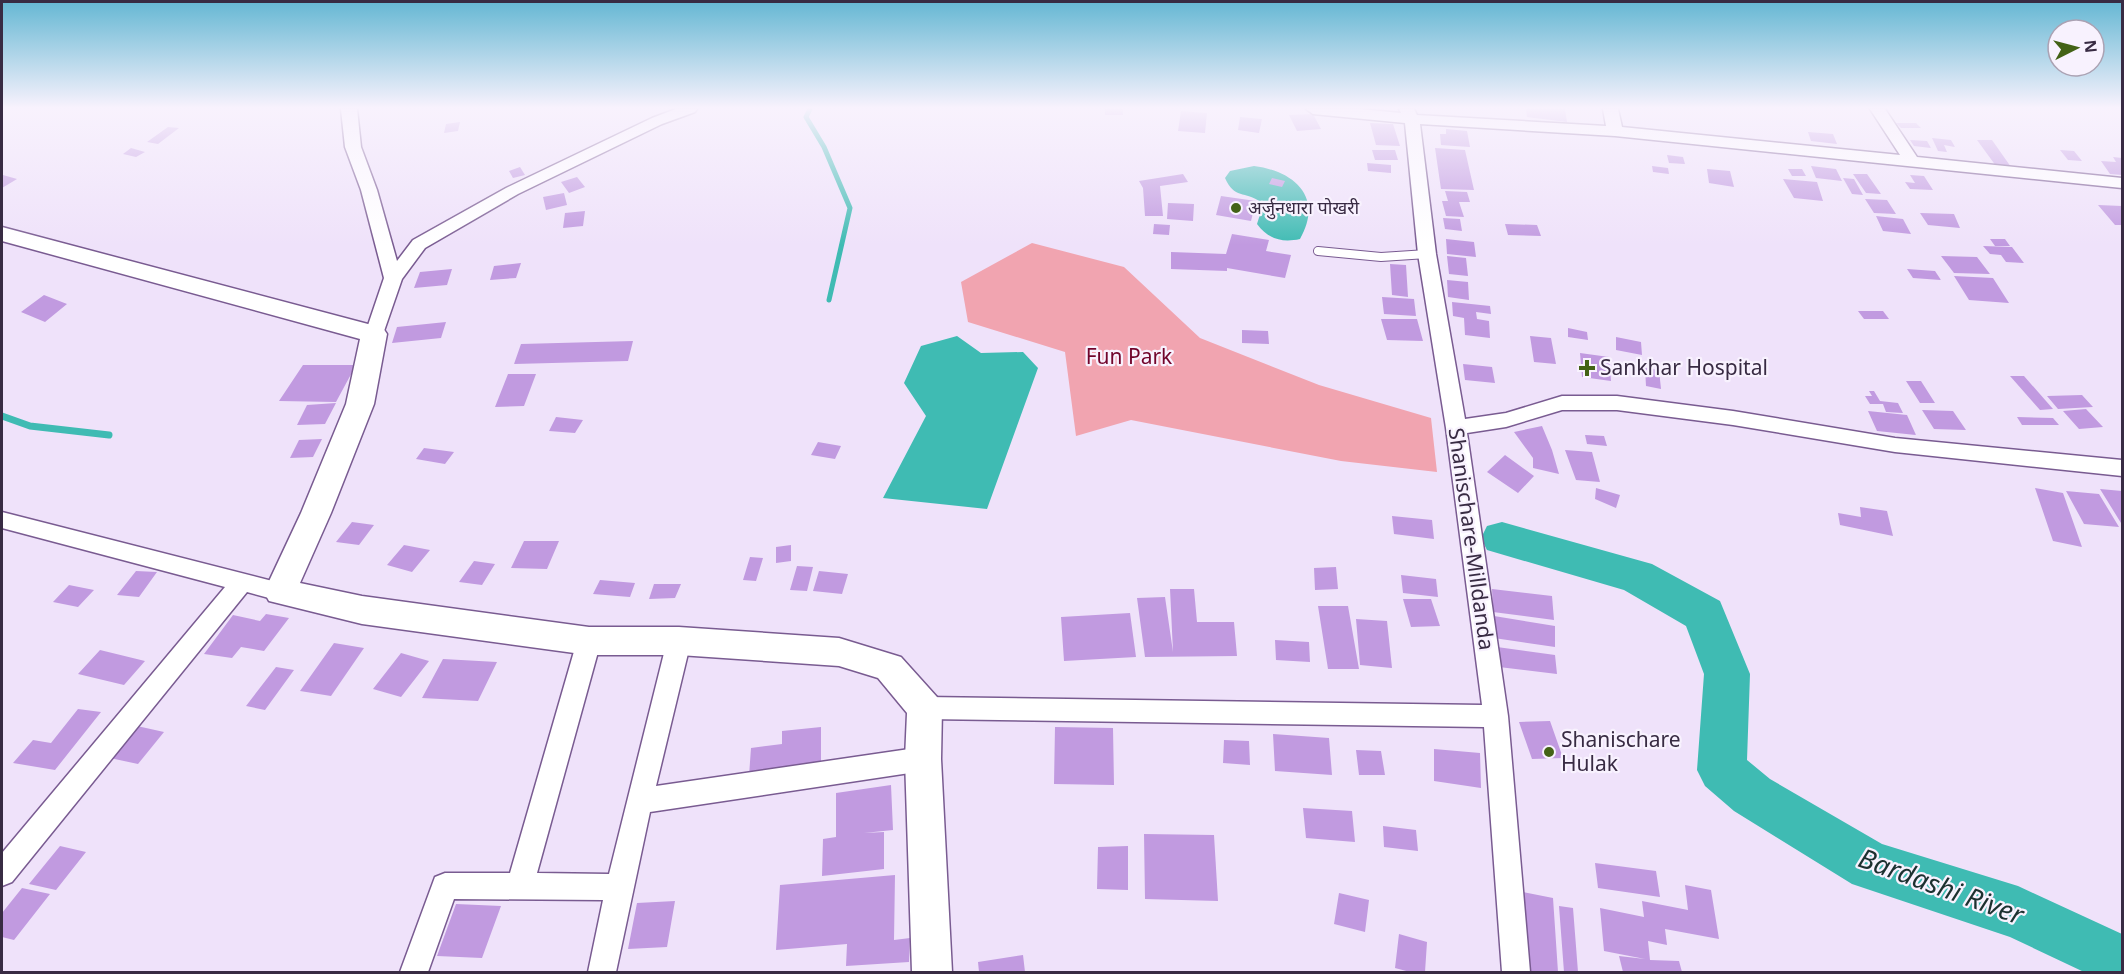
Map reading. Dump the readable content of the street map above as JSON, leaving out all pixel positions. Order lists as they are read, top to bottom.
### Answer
{
  "streets": {
    "street": ["Shanischare-Milldanda"]
  },
  "water": ["Bardashi River"],
  "parks": ["Fun Park"],
  "places": {
    "other": ["अर्जुनधारा पोखरी", "Shanischare Hulak"],
    "health": ["Sankhar Hospital"]
  },
  "north": "right"
}
